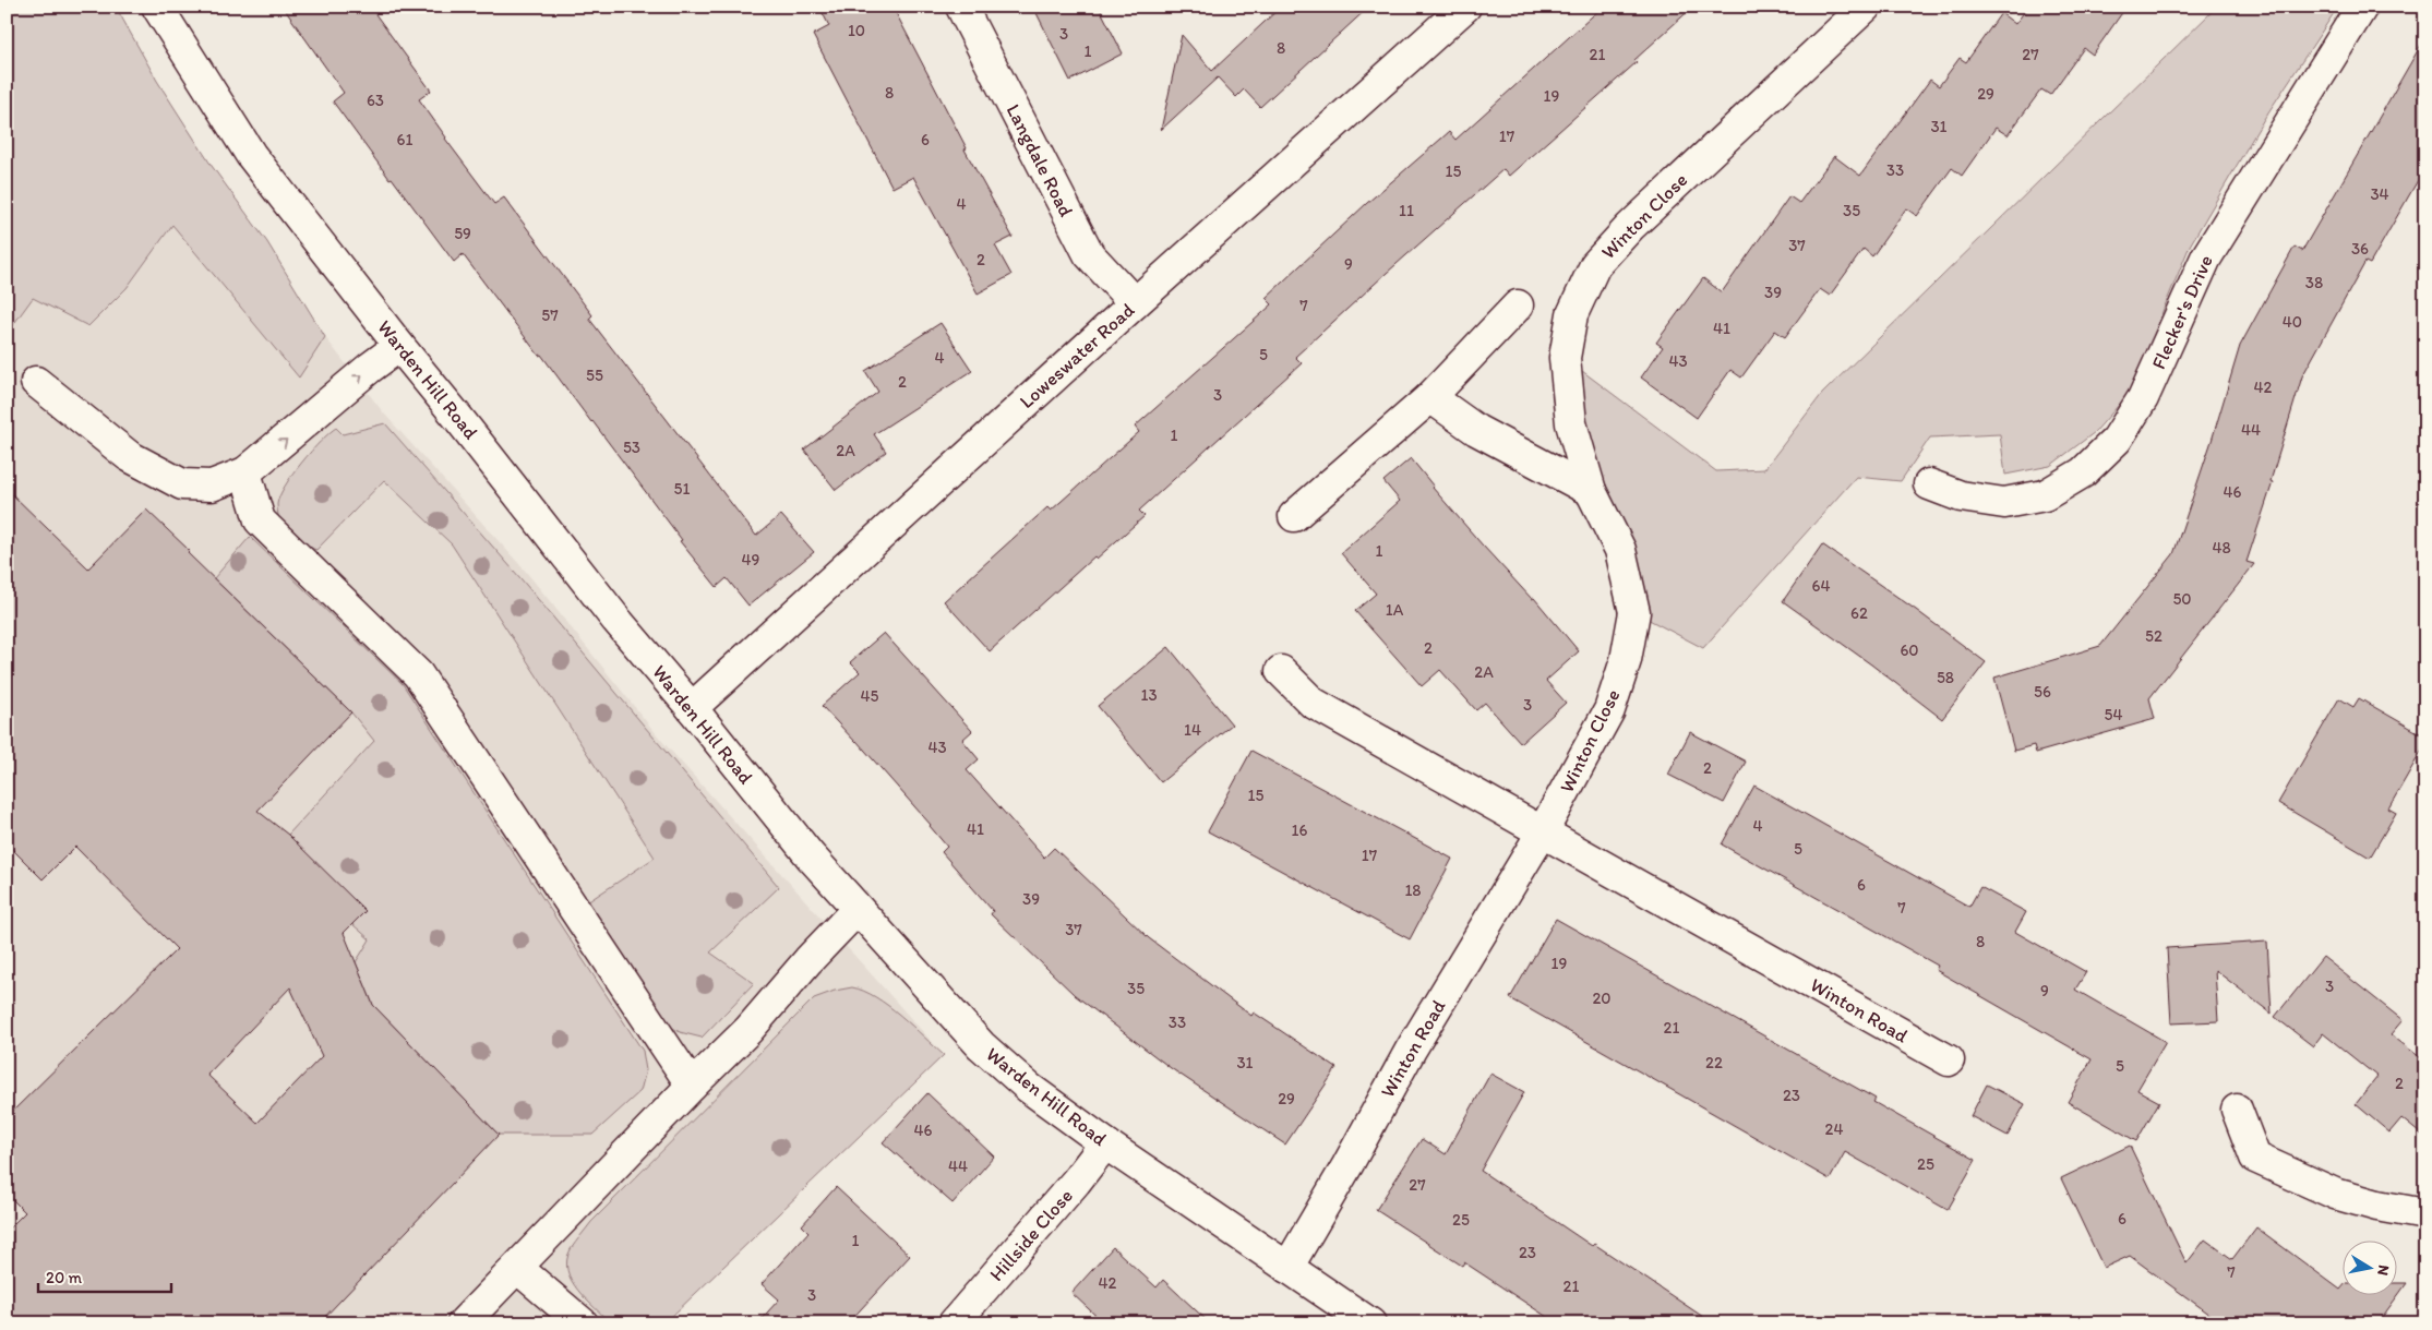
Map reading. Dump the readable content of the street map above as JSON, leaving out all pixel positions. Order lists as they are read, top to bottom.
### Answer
{
  "streets": {
    "street": [
      "Langdale Road",
      "Winton Close",
      "Flecker's Drive",
      "Loweswater Road",
      "Warden Hill Road",
      "Winton Road",
      "Hillside Close"
    ]
  },
  "crossings": [
    ["Langdale Road", "Loweswater Road"],
    ["Winton Close", "Winton Road"],
    ["Loweswater Road", "Warden Hill Road"],
    ["Warden Hill Road", "Winton Road"],
    ["Warden Hill Road", "Hillside Close"]
  ],
  "house_numbers": [
    "10",
    "3",
    "8",
    "1",
    "21",
    "27",
    "8",
    "29",
    "19",
    "63",
    "31",
    "17",
    "61",
    "6",
    "33",
    "15",
    "34",
    "4",
    "11",
    "35",
    "59",
    "37",
    "36",
    "2",
    "9",
    "38",
    "39",
    "7",
    "57",
    "40",
    "41",
    "5",
    "4",
    "43",
    "55",
    "2",
    "42",
    "3",
    "44",
    "1",
    "53",
    "2A",
    "51",
    "46",
    "48",
    "1",
    "49",
    "64",
    "50",
    "1A",
    "62",
    "52",
    "2",
    "60",
    "2A",
    "58",
    "56",
    "13",
    "45",
    "3",
    "54",
    "14",
    "43",
    "2",
    "15",
    "4",
    "41",
    "16",
    "5",
    "17",
    "6",
    "18",
    "39",
    "7",
    "37",
    "8",
    "19",
    "3",
    "35",
    "9",
    "20",
    "33",
    "21",
    "31",
    "22",
    "5",
    "2",
    "23",
    "29",
    "24",
    "46",
    "25",
    "44",
    "27",
    "6",
    "25",
    "1",
    "23",
    "7",
    "42",
    "21",
    "3"
  ],
  "scale_bar": "20 m",
  "north": "right"
}
